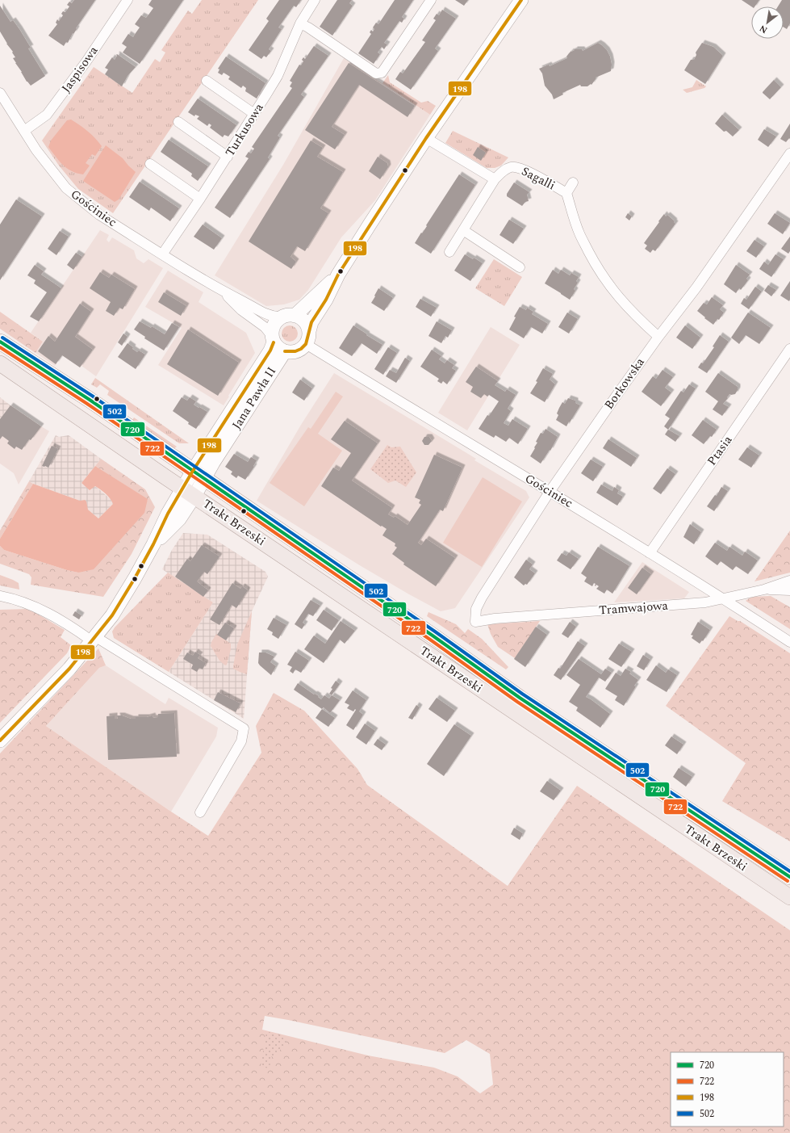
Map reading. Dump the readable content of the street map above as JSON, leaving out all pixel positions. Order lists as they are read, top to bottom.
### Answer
{
  "streets": {
    "main road": ["Trakt Brzeski"],
    "street": [
      "Jaspisowa",
      "Turkusowa",
      "Sagalli",
      "Gościniec",
      "Borkowska",
      "Jana Pawła II",
      "Ptasia",
      "Tramwajowa"
    ]
  },
  "crossings": [
    ["Jaspisowa", "Gościniec"],
    ["Turkusowa", "Gościniec"],
    ["Gościniec", "Borkowska"],
    ["Gościniec", "Jana Pawła II"],
    ["Gościniec", "Ptasia"],
    ["Gościniec", "Tramwajowa"],
    ["Borkowska", "Tramwajowa"],
    ["Jana Pawła II", "Trakt Brzeski"]
  ],
  "lines": [
    "transit line 198",
    "transit line 502",
    "transit line 720",
    "transit line 722"
  ],
  "legend": [
    "720",
    "722",
    "198",
    "502"
  ],
  "north": "bottom left"
}
